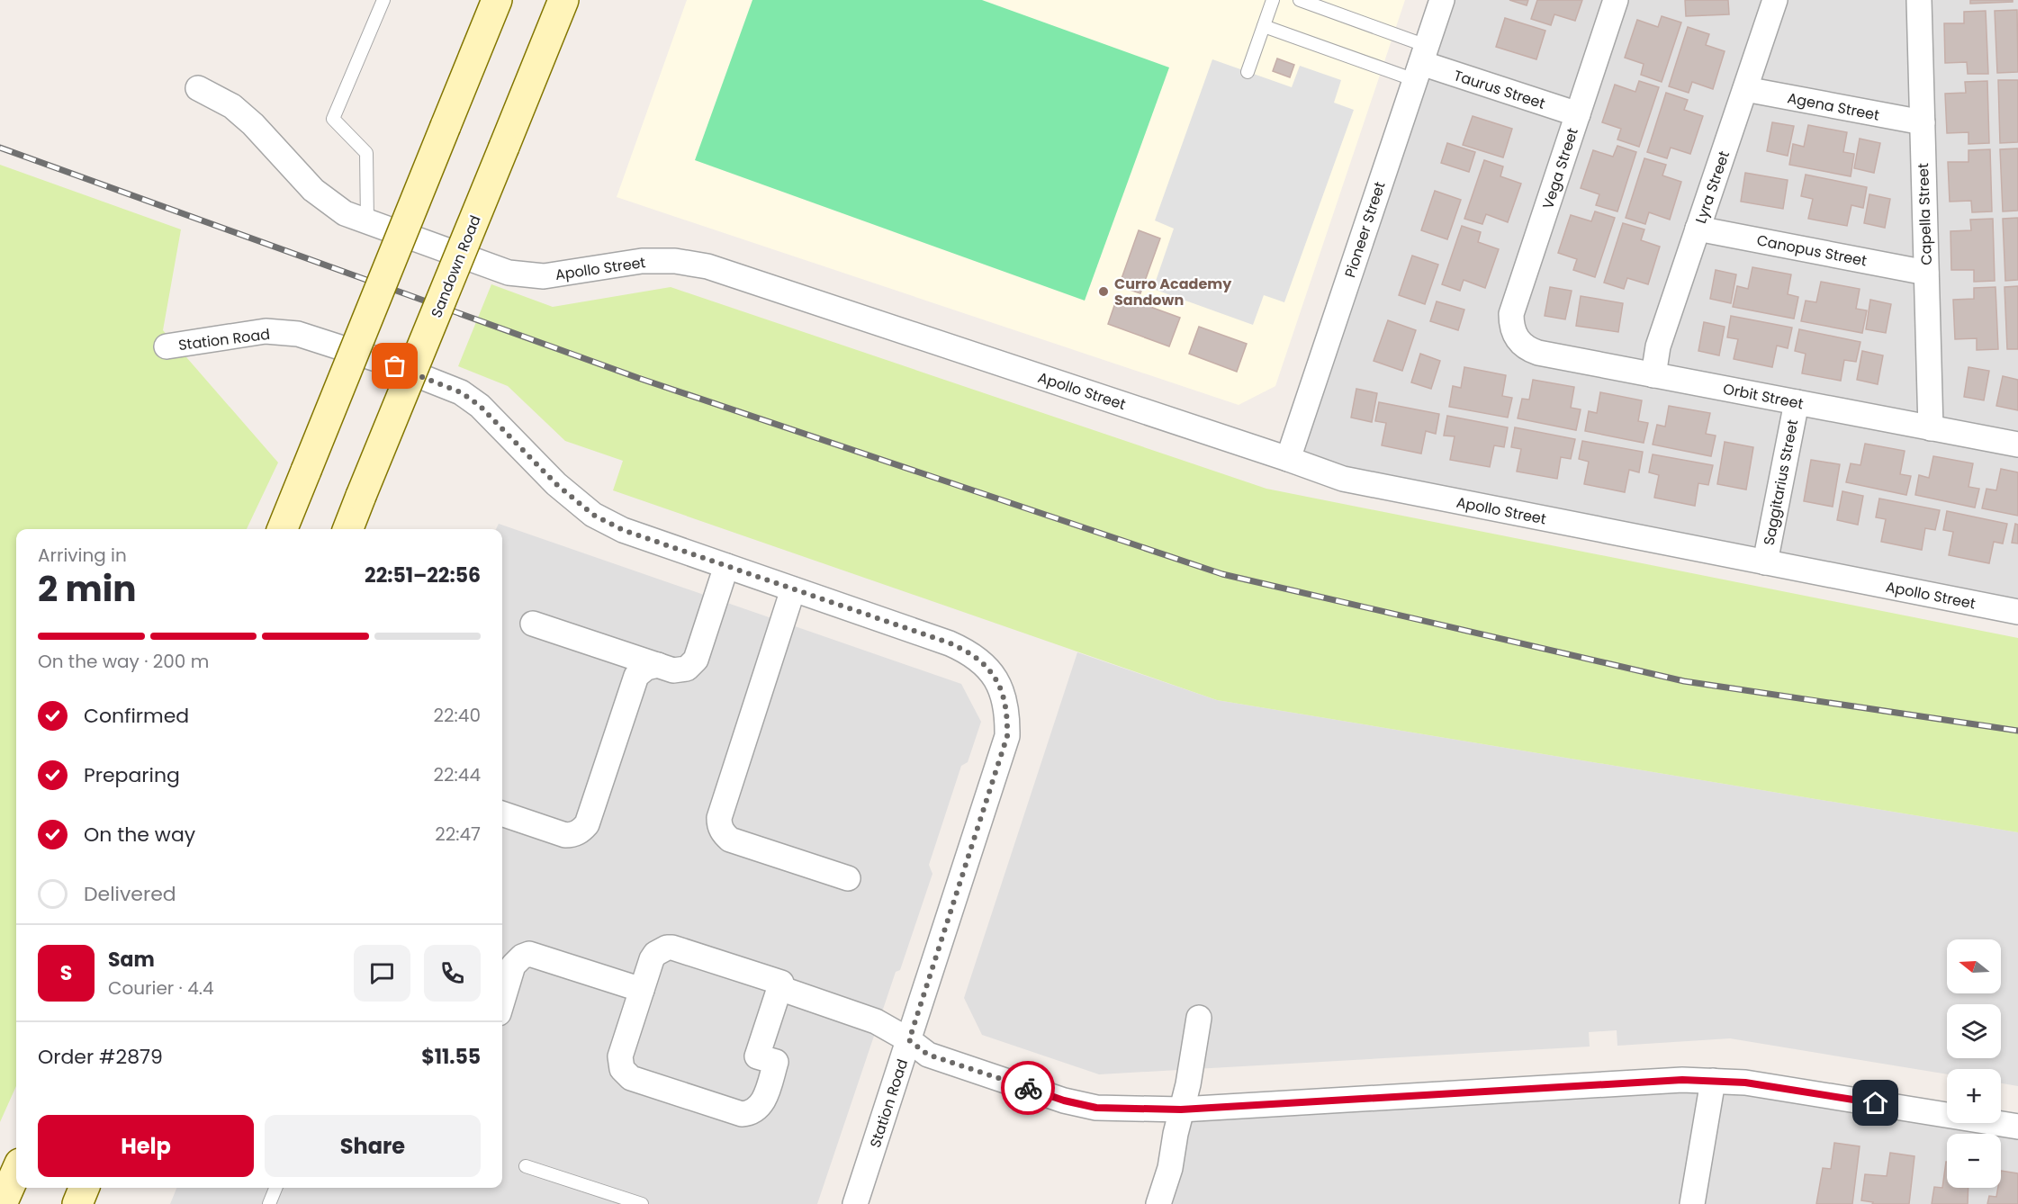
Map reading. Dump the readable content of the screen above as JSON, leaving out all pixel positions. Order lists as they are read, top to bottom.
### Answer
{
  "streets": {
    "main road": ["Sandown Road"],
    "street": [
      "Taurus Street",
      "Agena Street",
      "Vega Street",
      "Lyra Street",
      "Capella Street",
      "Pioneer Street",
      "Canopus Street",
      "Apollo Street",
      "Station Road",
      "Orbit Street",
      "Saggitarius Street"
    ]
  },
  "crossings": [
    ["Taurus Street", "Vega Street"],
    ["Taurus Street", "Pioneer Street"],
    ["Agena Street", "Lyra Street"],
    ["Agena Street", "Capella Street"],
    ["Vega Street", "Orbit Street"],
    ["Lyra Street", "Canopus Street"],
    ["Lyra Street", "Orbit Street"],
    ["Capella Street", "Canopus Street"],
    ["Capella Street", "Orbit Street"],
    ["Pioneer Street", "Apollo Street"],
    ["Apollo Street", "Saggitarius Street"],
    ["Orbit Street", "Saggitarius Street"]
  ],
  "places": ["Curro Academy Sandown"],
  "north": "left",
  "page": {
    "heading": ["2 min", "Arriving in", "22:51–22:56"],
    "panel": [
      "Sam",
      "Courier · 4.4",
      "Order #2879",
      "$11.55"
    ],
    "bar": "On the way · 200 m",
    "list": [
      ["Confirmed", "22:40"],
      ["Preparing", "22:44"],
      ["On the way", "22:47"],
      "Delivered"
    ],
    "map_buttons": ["+", "−"],
    "round": "S",
    "buttons": ["Help", "Share"]
  }
}
